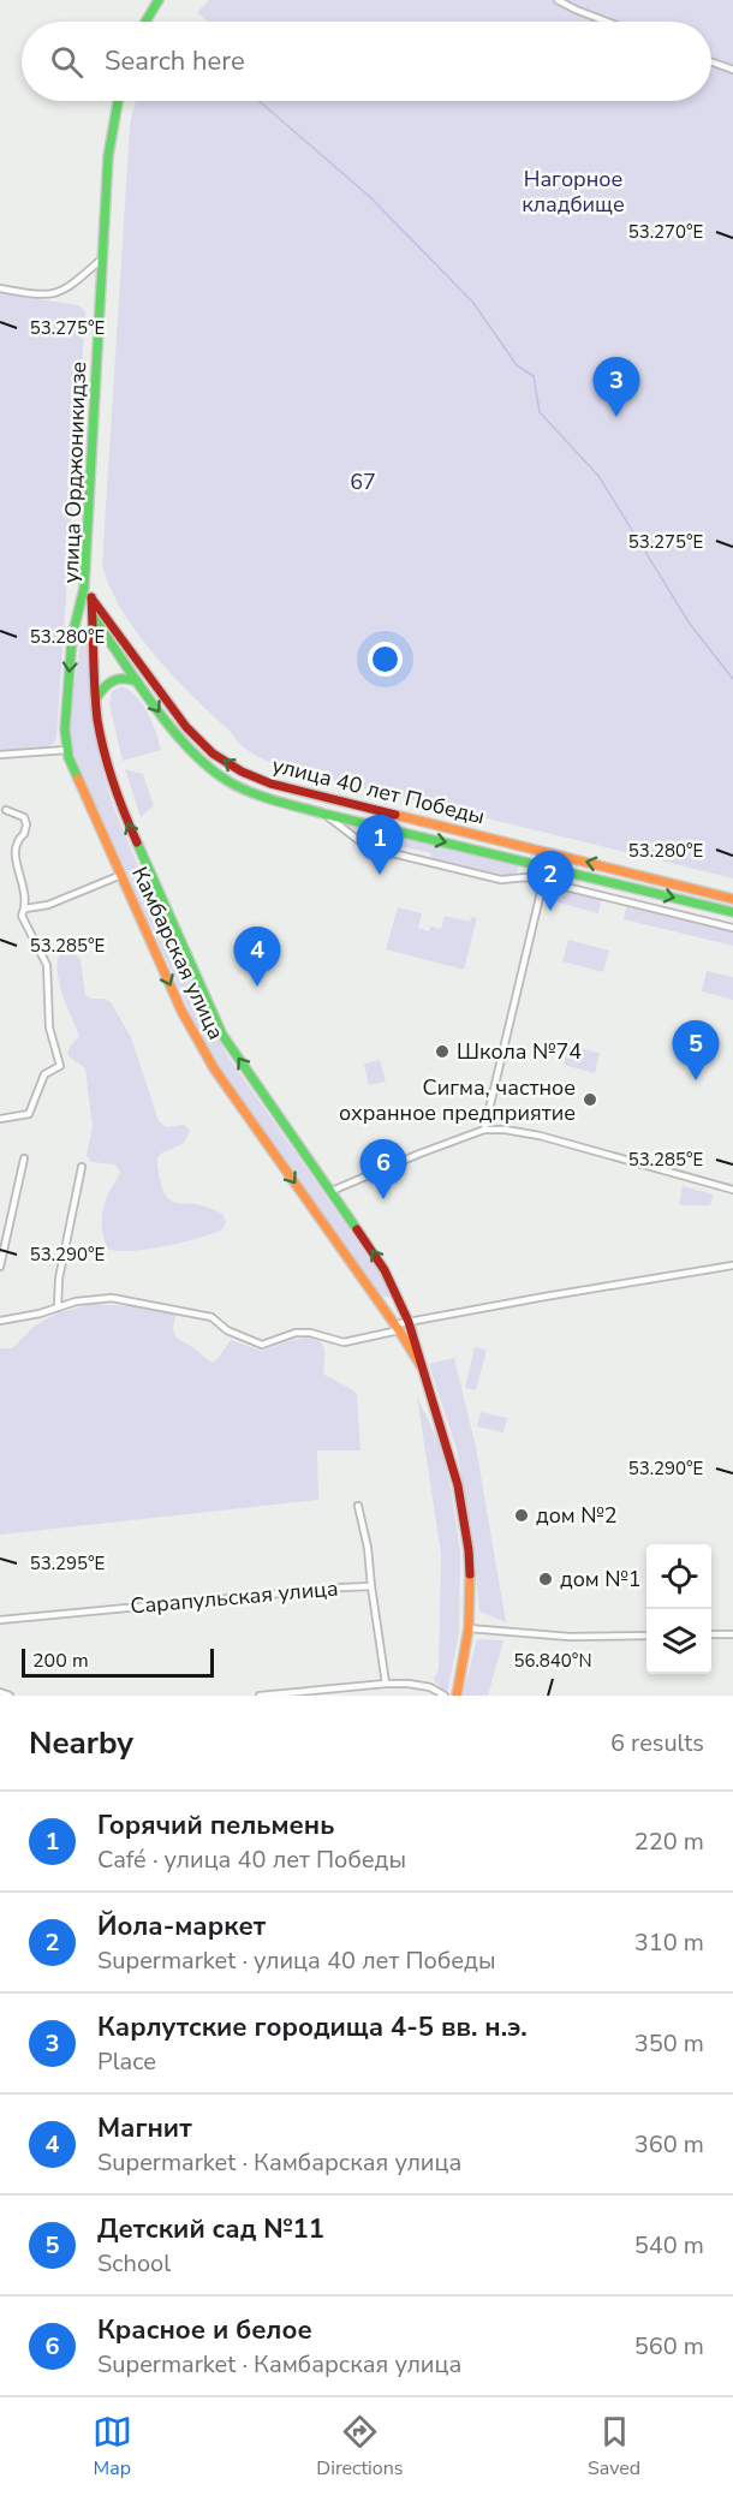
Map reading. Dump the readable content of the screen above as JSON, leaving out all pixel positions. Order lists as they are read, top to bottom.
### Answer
{
  "streets": {
    "main road": ["улица Орджоникидзе", "улица 40 лет Победы", "Камбарская улица"],
    "street": ["Сарапульская улица"]
  },
  "crossings": [
    ["улица Орджоникидзе", "улица 40 лет Победы"],
    ["улица Орджоникидзе", "Камбарская улица"],
    ["улица 40 лет Победы", "Камбарская улица"]
  ],
  "parks": ["Нагорное кладбище", "67"],
  "places": [
    "Школа №74",
    "Сигма, частное охранное предприятие",
    "дом №2",
    "дом №1"
  ],
  "scale_bar": "200 m",
  "page": {
    "search": "Search here",
    "pins": [
      "3",
      "1",
      "2",
      "4",
      "5",
      "6"
    ],
    "scale": "200 m",
    "heading": ["Nearby", "6 results"],
    "list": [
      {
        "mark": "1",
        "name": "Горячий пельмень",
        "note": "Café · улица 40 лет Победы",
        "value": "220 m"
      },
      {
        "mark": "2",
        "name": "Йола-маркет",
        "note": "Supermarket · улица 40 лет Победы",
        "value": "310 m"
      },
      {
        "mark": "3",
        "name": "Карлутские городища 4-5 вв. н.э.",
        "note": "Place",
        "value": "350 m"
      },
      {
        "mark": "4",
        "name": "Магнит",
        "note": "Supermarket · Камбарская улица",
        "value": "360 m"
      },
      {
        "mark": "5",
        "name": "Детский сад №11",
        "note": "School",
        "value": "540 m"
      },
      {
        "mark": "6",
        "name": "Красное и белое",
        "note": "Supermarket · Камбарская улица",
        "value": "560 m"
      }
    ],
    "nav": ["Map", "Directions", "Saved"]
  },
  "coordinates": [
    "53.270°E",
    "53.275°E",
    "53.280°E",
    "53.285°E",
    "53.290°E",
    "53.295°E",
    "56.840°N"
  ]
}
